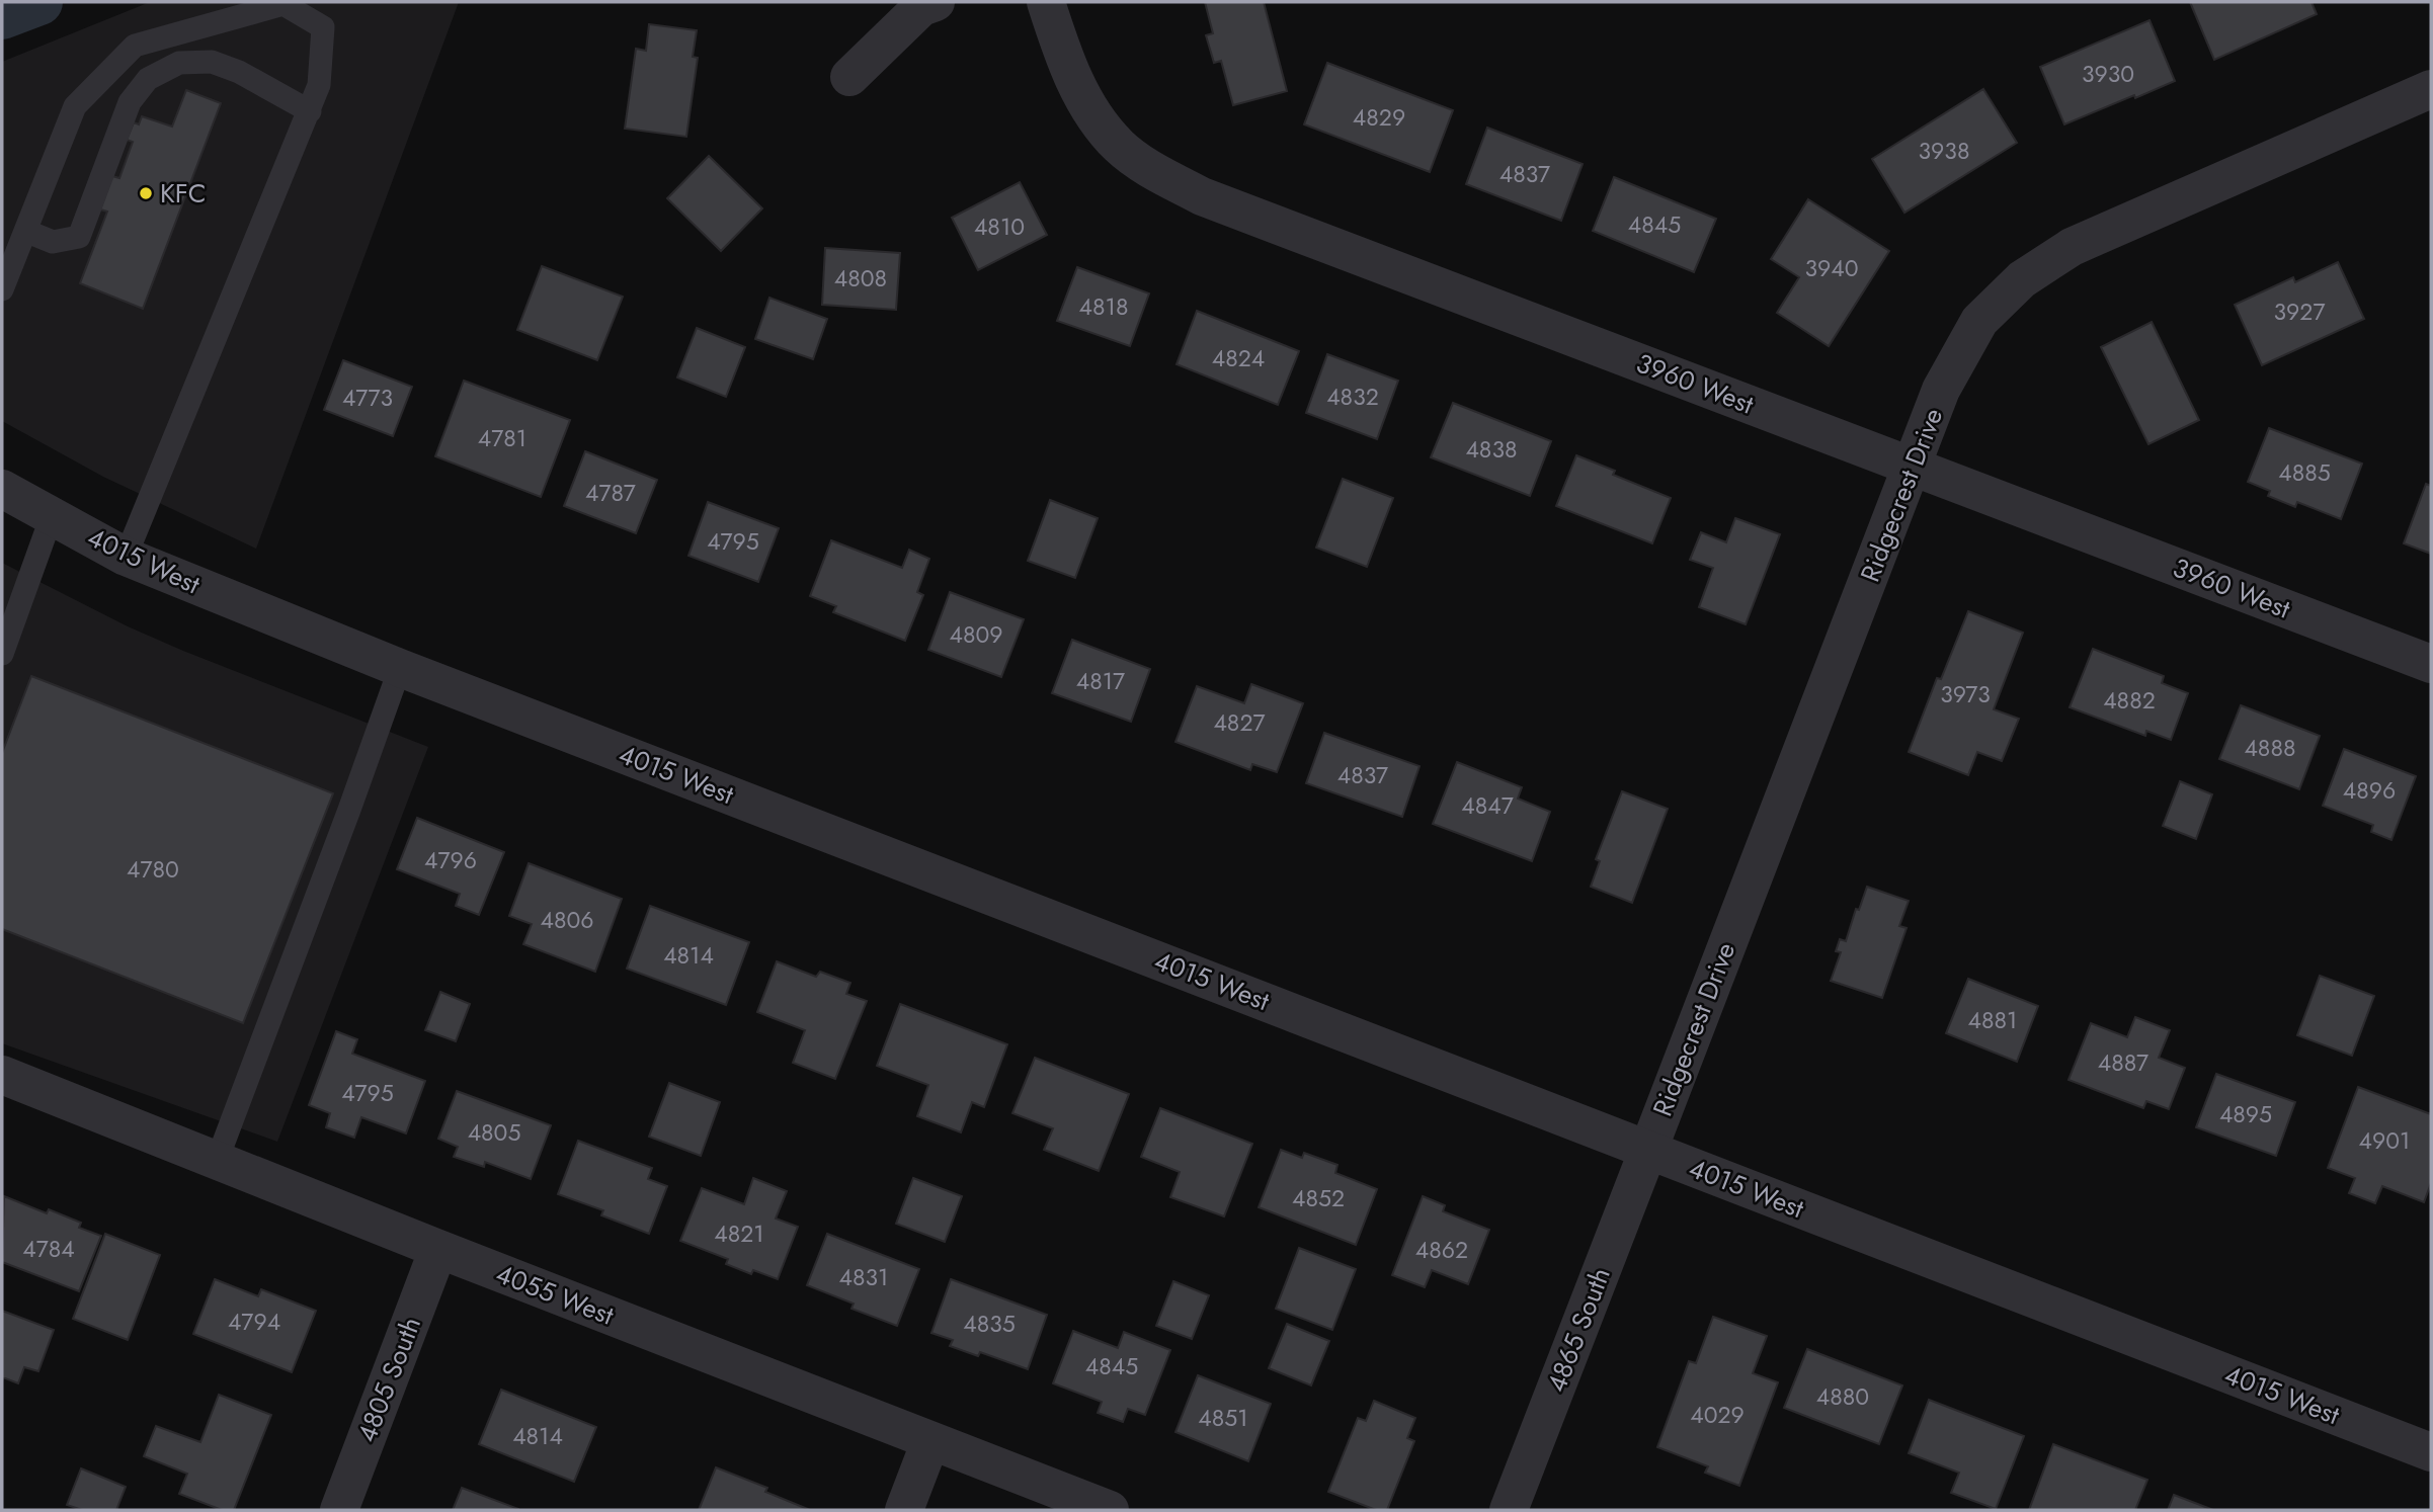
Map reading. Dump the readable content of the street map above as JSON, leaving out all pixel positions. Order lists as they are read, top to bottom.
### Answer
{
  "streets": {
    "street": [
      "3960 West",
      "Ridgecrest Drive",
      "4015 West",
      "4055 West",
      "4865 South",
      "4805 South"
    ]
  },
  "crossings": [
    ["3960 West", "Ridgecrest Drive"],
    ["Ridgecrest Drive", "4015 West"],
    ["Ridgecrest Drive", "4865 South"],
    ["4015 West", "4865 South"],
    ["4055 West", "4805 South"]
  ],
  "places": ["KFC"],
  "house_numbers": [
    "3930",
    "4829",
    "3938",
    "4837",
    "4845",
    "4810",
    "3940",
    "4808",
    "4818",
    "3927",
    "4824",
    "4832",
    "4773",
    "4781",
    "4838",
    "4885",
    "4787",
    "4795",
    "4809",
    "4817",
    "3973",
    "4882",
    "4827",
    "4888",
    "4837",
    "4896",
    "4847",
    "4796",
    "4780",
    "4806",
    "4814",
    "4881",
    "4887",
    "4795",
    "4895",
    "4805",
    "4901",
    "4852",
    "4821",
    "4784",
    "4862",
    "4831",
    "4794",
    "4835",
    "4845",
    "4880",
    "4029",
    "4851",
    "4814"
  ]
}
